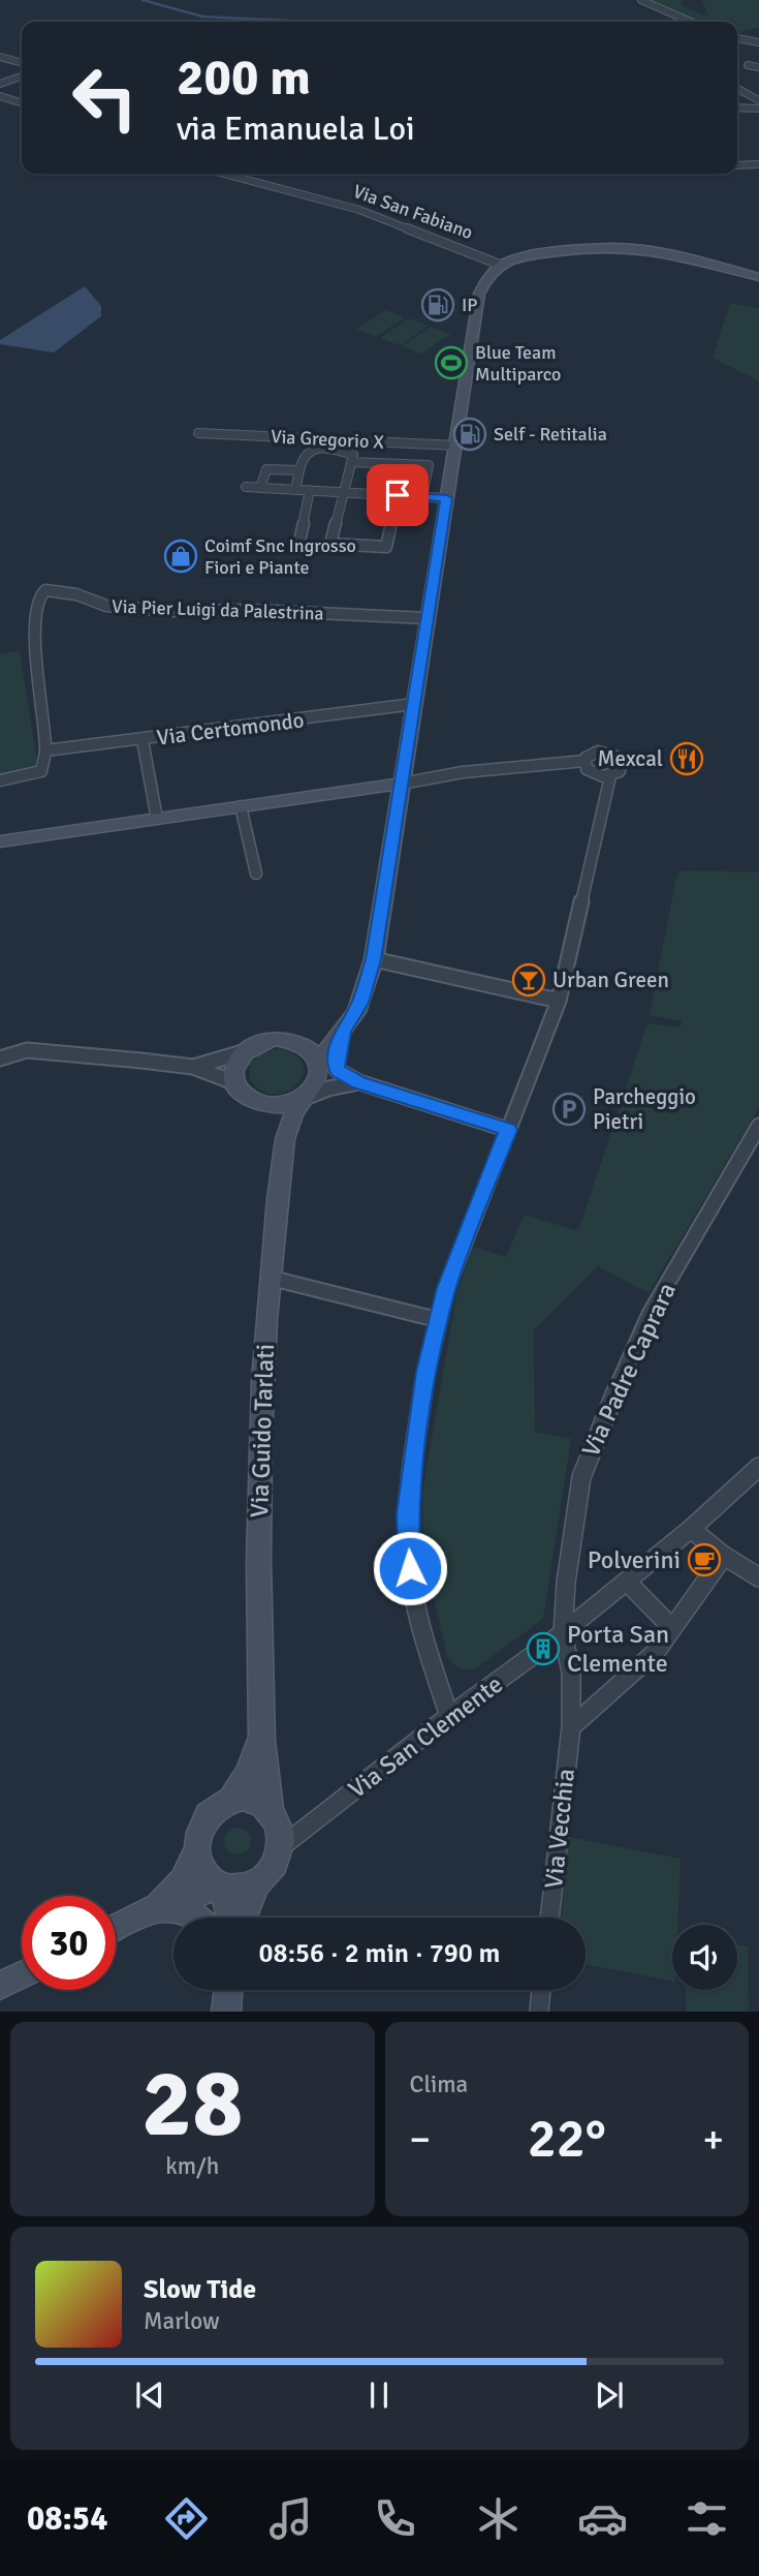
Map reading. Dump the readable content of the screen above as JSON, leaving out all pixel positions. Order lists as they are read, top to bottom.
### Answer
{
  "streets": {
    "main road": ["Via Guido Tarlati"],
    "street": [
      "Via San Fabiano",
      "Via Gregorio X",
      "Via Pier Luigi da Palestrina",
      "Via Certomondo",
      "Via Padre Caprara",
      "Via San Clemente",
      "Via Vecchia"
    ]
  },
  "crossings": [
    ["Via Pier Luigi da Palestrina", "Via Certomondo"],
    ["Via Padre Caprara", "Via San Clemente"],
    ["Via Padre Caprara", "Via Vecchia"],
    ["Via San Clemente", "Via Vecchia"]
  ],
  "places": {
    "fuel station": ["IP", "Self - Retitalia"],
    "sports": ["Blue Team Multiparco"],
    "shop": ["Coimf Snc Ingrosso Fiori e Piante"],
    "restaurant": ["Mexcal"],
    "bar": ["Urban Green"],
    "parking": ["Parcheggio Pietri"],
    "cafe": ["Polverini"],
    "building": ["Porta San Clemente"]
  },
  "page": {
    "turn": ["200 m", "via Emanuela Loi"],
    "limit": "30",
    "trip": "08:56 · 2 min · 790 m",
    "tile": [
      ["28", "km/h"],
      "Clima"
    ],
    "heat": ["−", "22°", "+"],
    "song": ["Slow Tide", "Marlow"],
    "tabs": "08:54"
  }
}
